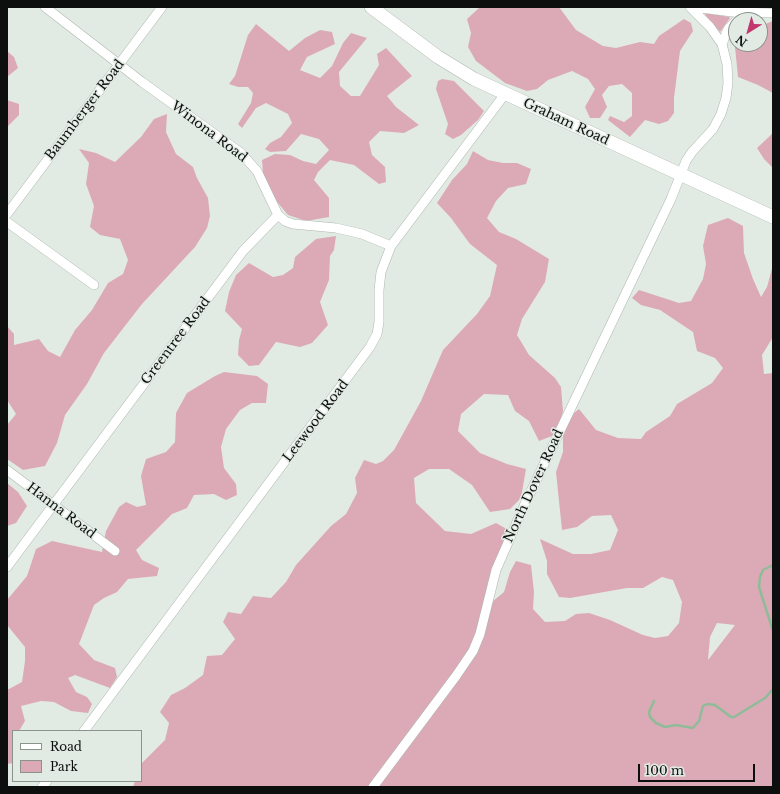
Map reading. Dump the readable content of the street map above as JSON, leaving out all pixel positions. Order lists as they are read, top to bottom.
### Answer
{
  "streets": {
    "main road": ["Graham Road"],
    "street": [
      "Baumberger Road",
      "Winona Road",
      "Greentree Road",
      "Leewood Road",
      "North Dover Road",
      "Hanna Road"
    ]
  },
  "crossings": [
    ["Baumberger Road", "Winona Road"],
    ["Graham Road", "Leewood Road"],
    ["Graham Road", "North Dover Road"],
    ["Winona Road", "Greentree Road"],
    ["Greentree Road", "Hanna Road"]
  ],
  "legend": ["Road", "Park"],
  "scale_bar": "100 m",
  "north": "bottom left"
}
